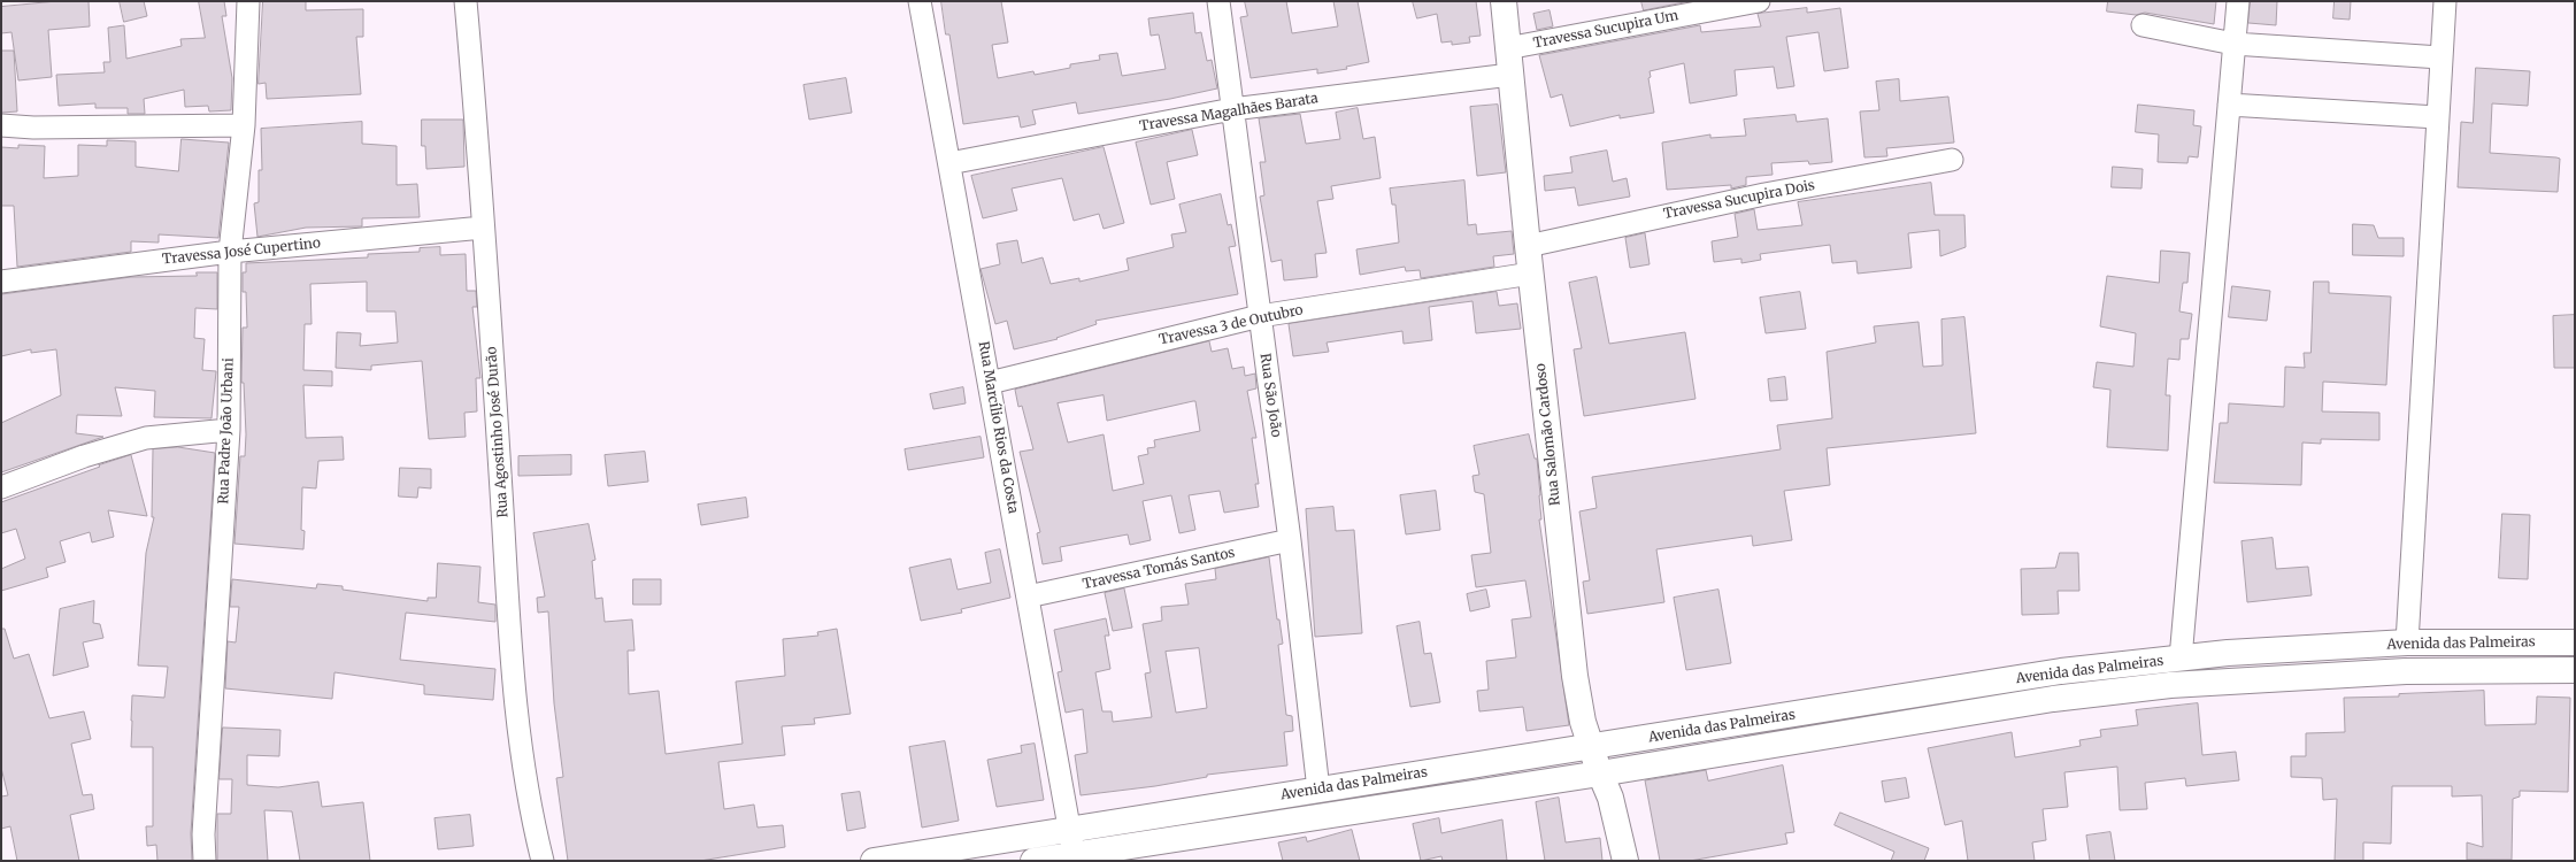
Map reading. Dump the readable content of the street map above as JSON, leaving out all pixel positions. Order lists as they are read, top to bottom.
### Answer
{
  "streets": {
    "main road": ["Rua Salomão Cardoso", "Avenida das Palmeiras"],
    "street": [
      "Travessa Sucupira Um",
      "Travessa Magalhães Barata",
      "Travessa Sucupira Dois",
      "Travessa José Cupertino",
      "Travessa 3 de Outubro",
      "Rua São João",
      "Rua Marcílio Rios da Costa",
      "Rua Padre João Urbani",
      "Rua Agostinho José Durão",
      "Travessa Tomás Santos"
    ]
  },
  "crossings": [
    ["Travessa Sucupira Um", "Rua Salomão Cardoso"],
    ["Travessa Magalhães Barata", "Rua São João"],
    ["Travessa Magalhães Barata", "Rua Marcílio Rios da Costa"],
    ["Travessa Magalhães Barata", "Rua Salomão Cardoso"],
    ["Travessa Sucupira Dois", "Rua Salomão Cardoso"],
    ["Travessa José Cupertino", "Rua Padre João Urbani"],
    ["Travessa José Cupertino", "Rua Agostinho José Durão"],
    ["Travessa 3 de Outubro", "Rua São João"],
    ["Travessa 3 de Outubro", "Rua Marcílio Rios da Costa"],
    ["Travessa 3 de Outubro", "Rua Salomão Cardoso"],
    ["Rua São João", "Travessa Tomás Santos"],
    ["Rua São João", "Avenida das Palmeiras"],
    ["Rua Marcílio Rios da Costa", "Travessa Tomás Santos"],
    ["Rua Marcílio Rios da Costa", "Avenida das Palmeiras"],
    ["Rua Salomão Cardoso", "Avenida das Palmeiras"]
  ]
}
